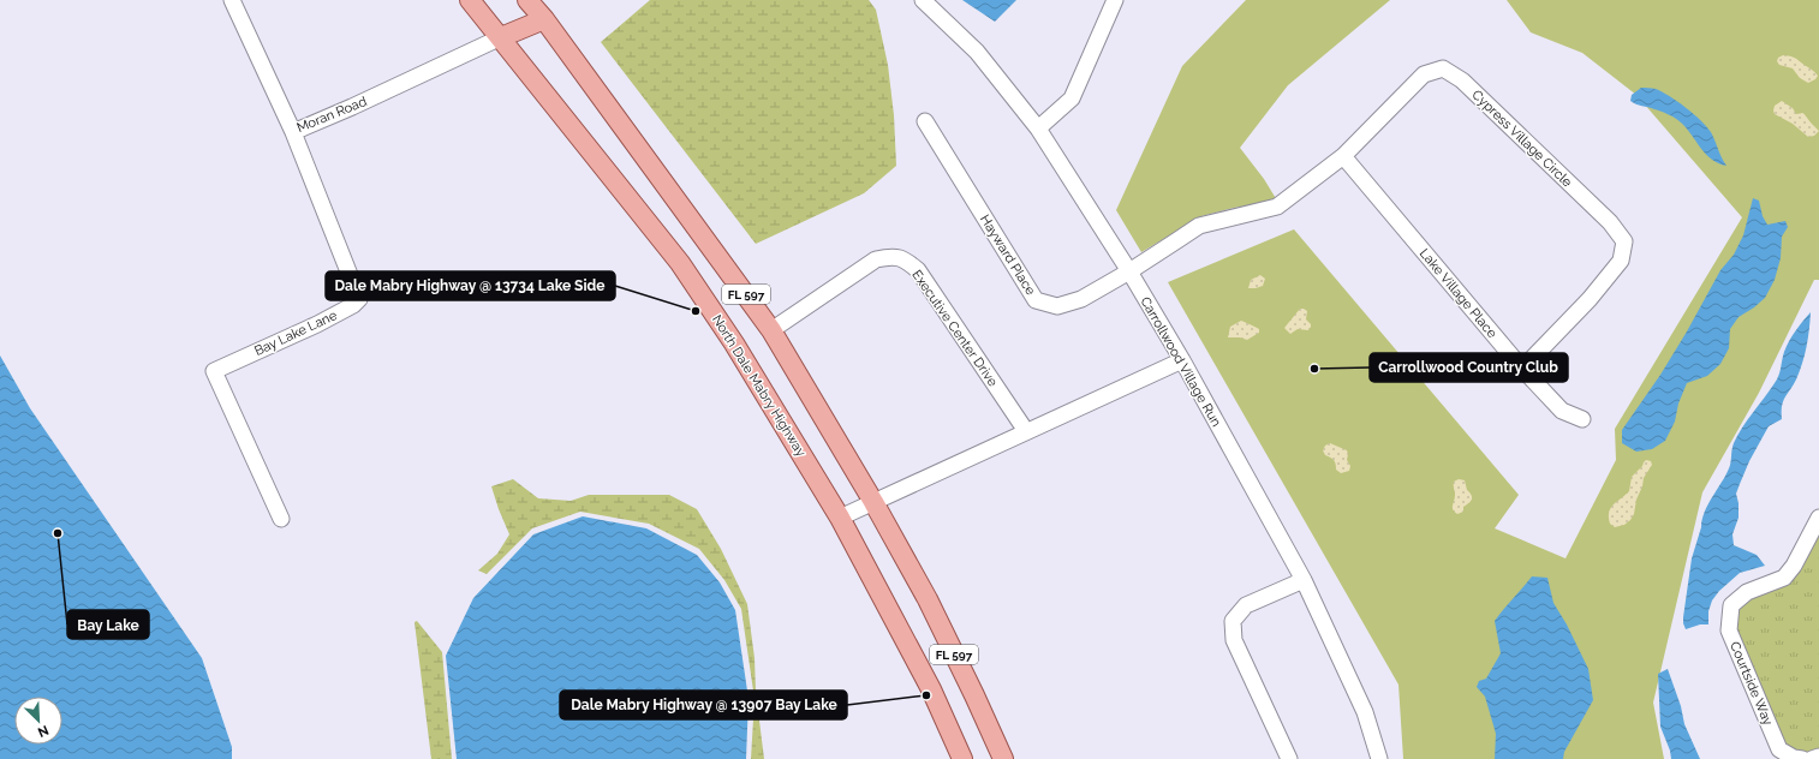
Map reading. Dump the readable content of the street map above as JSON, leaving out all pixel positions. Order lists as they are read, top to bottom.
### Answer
{
  "streets": {
    "main road": ["FL 597", "North Dale Mabry Highway"],
    "street": [
      "Moran Road",
      "Cypress Village Circle",
      "Hayward Place",
      "Lake Village Place",
      "Executive Center Drive",
      "Bay Lake Lane",
      "Carrollwood Village Run",
      "Courtside Way"
    ]
  },
  "crossings": [
    ["Moran Road", "Bay Lake Lane"],
    ["Moran Road", "North Dale Mabry Highway"],
    ["Cypress Village Circle", "Hayward Place"],
    ["Cypress Village Circle", "Lake Village Place"],
    ["Hayward Place", "Carrollwood Village Run"],
    ["FL 597", "Executive Center Drive"]
  ],
  "places": [
    "Dale Mabry Highway @ 13734 Lake Side",
    "Carrollwood Country Club",
    "Bay Lake",
    "Dale Mabry Highway @ 13907 Bay Lake"
  ],
  "north": "bottom right"
}
